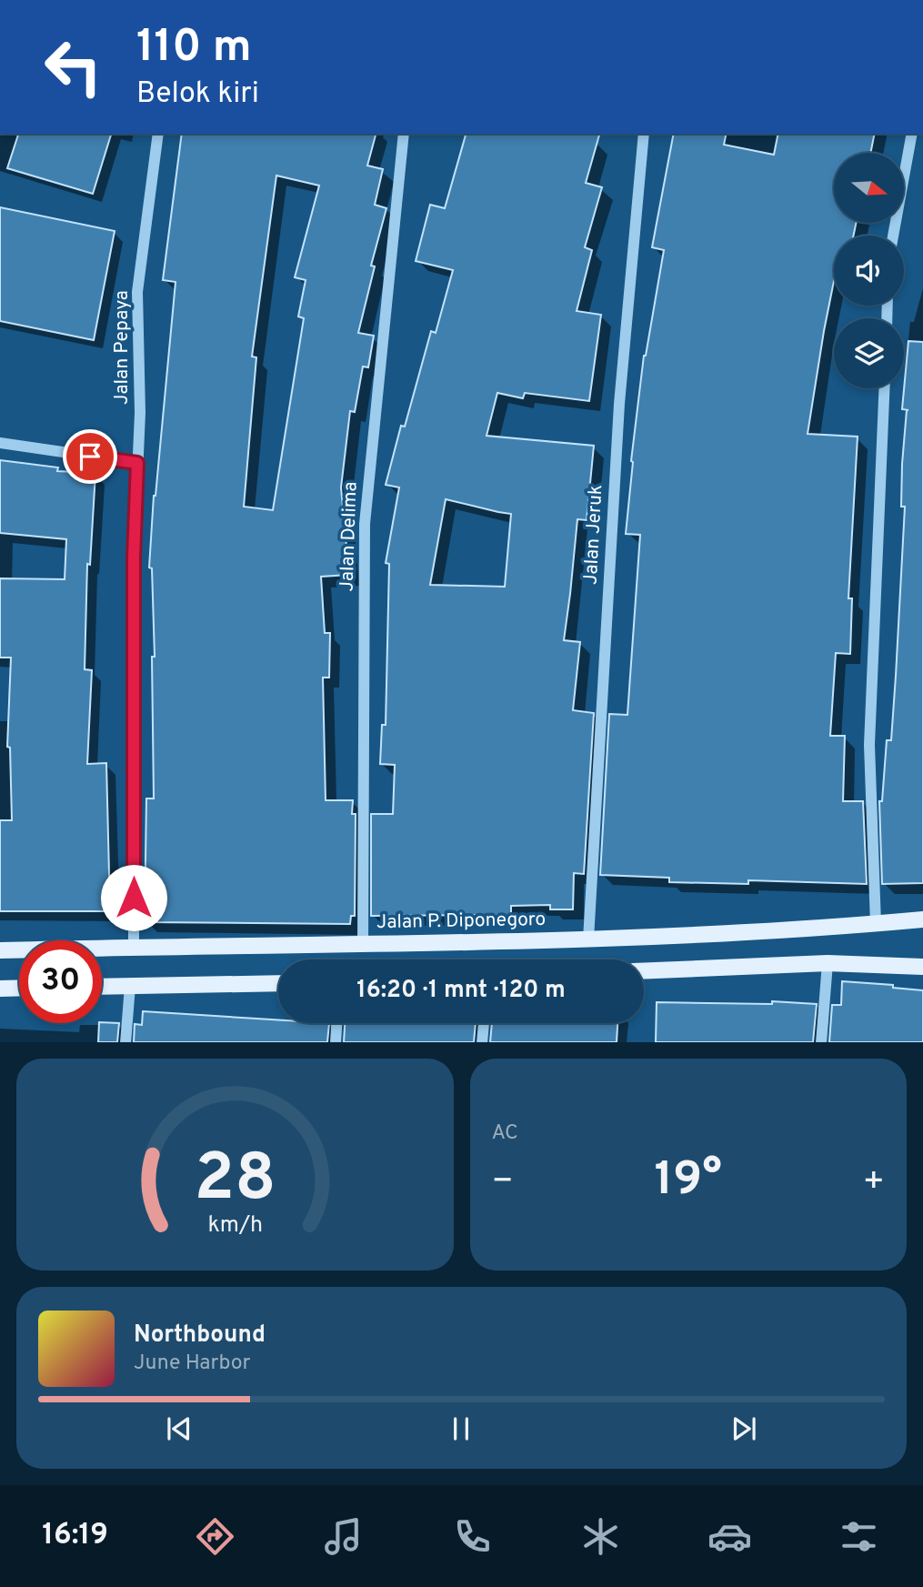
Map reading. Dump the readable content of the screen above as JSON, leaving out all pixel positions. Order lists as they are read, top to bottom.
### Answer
{
  "streets": {
    "main road": ["Jalan P. Diponegoro"],
    "street": ["Jalan Pepaya", "Jalan Jeruk", "Jalan Delima"]
  },
  "crossings": [
    ["Jalan Pepaya", "Jalan P. Diponegoro"],
    ["Jalan Jeruk", "Jalan P. Diponegoro"],
    ["Jalan Delima", "Jalan P. Diponegoro"]
  ],
  "north": "right",
  "page": {
    "turn": ["110 m", "Belok kiri"],
    "limit": "30",
    "trip": "16:20 · 1 mnt · 120 m",
    "tile": "AC",
    "heat": ["−", "19°", "+"],
    "song": ["Northbound", "June Harbor"],
    "tabs": "16:19",
    "gauge": ["28", "km/h"]
  }
}
